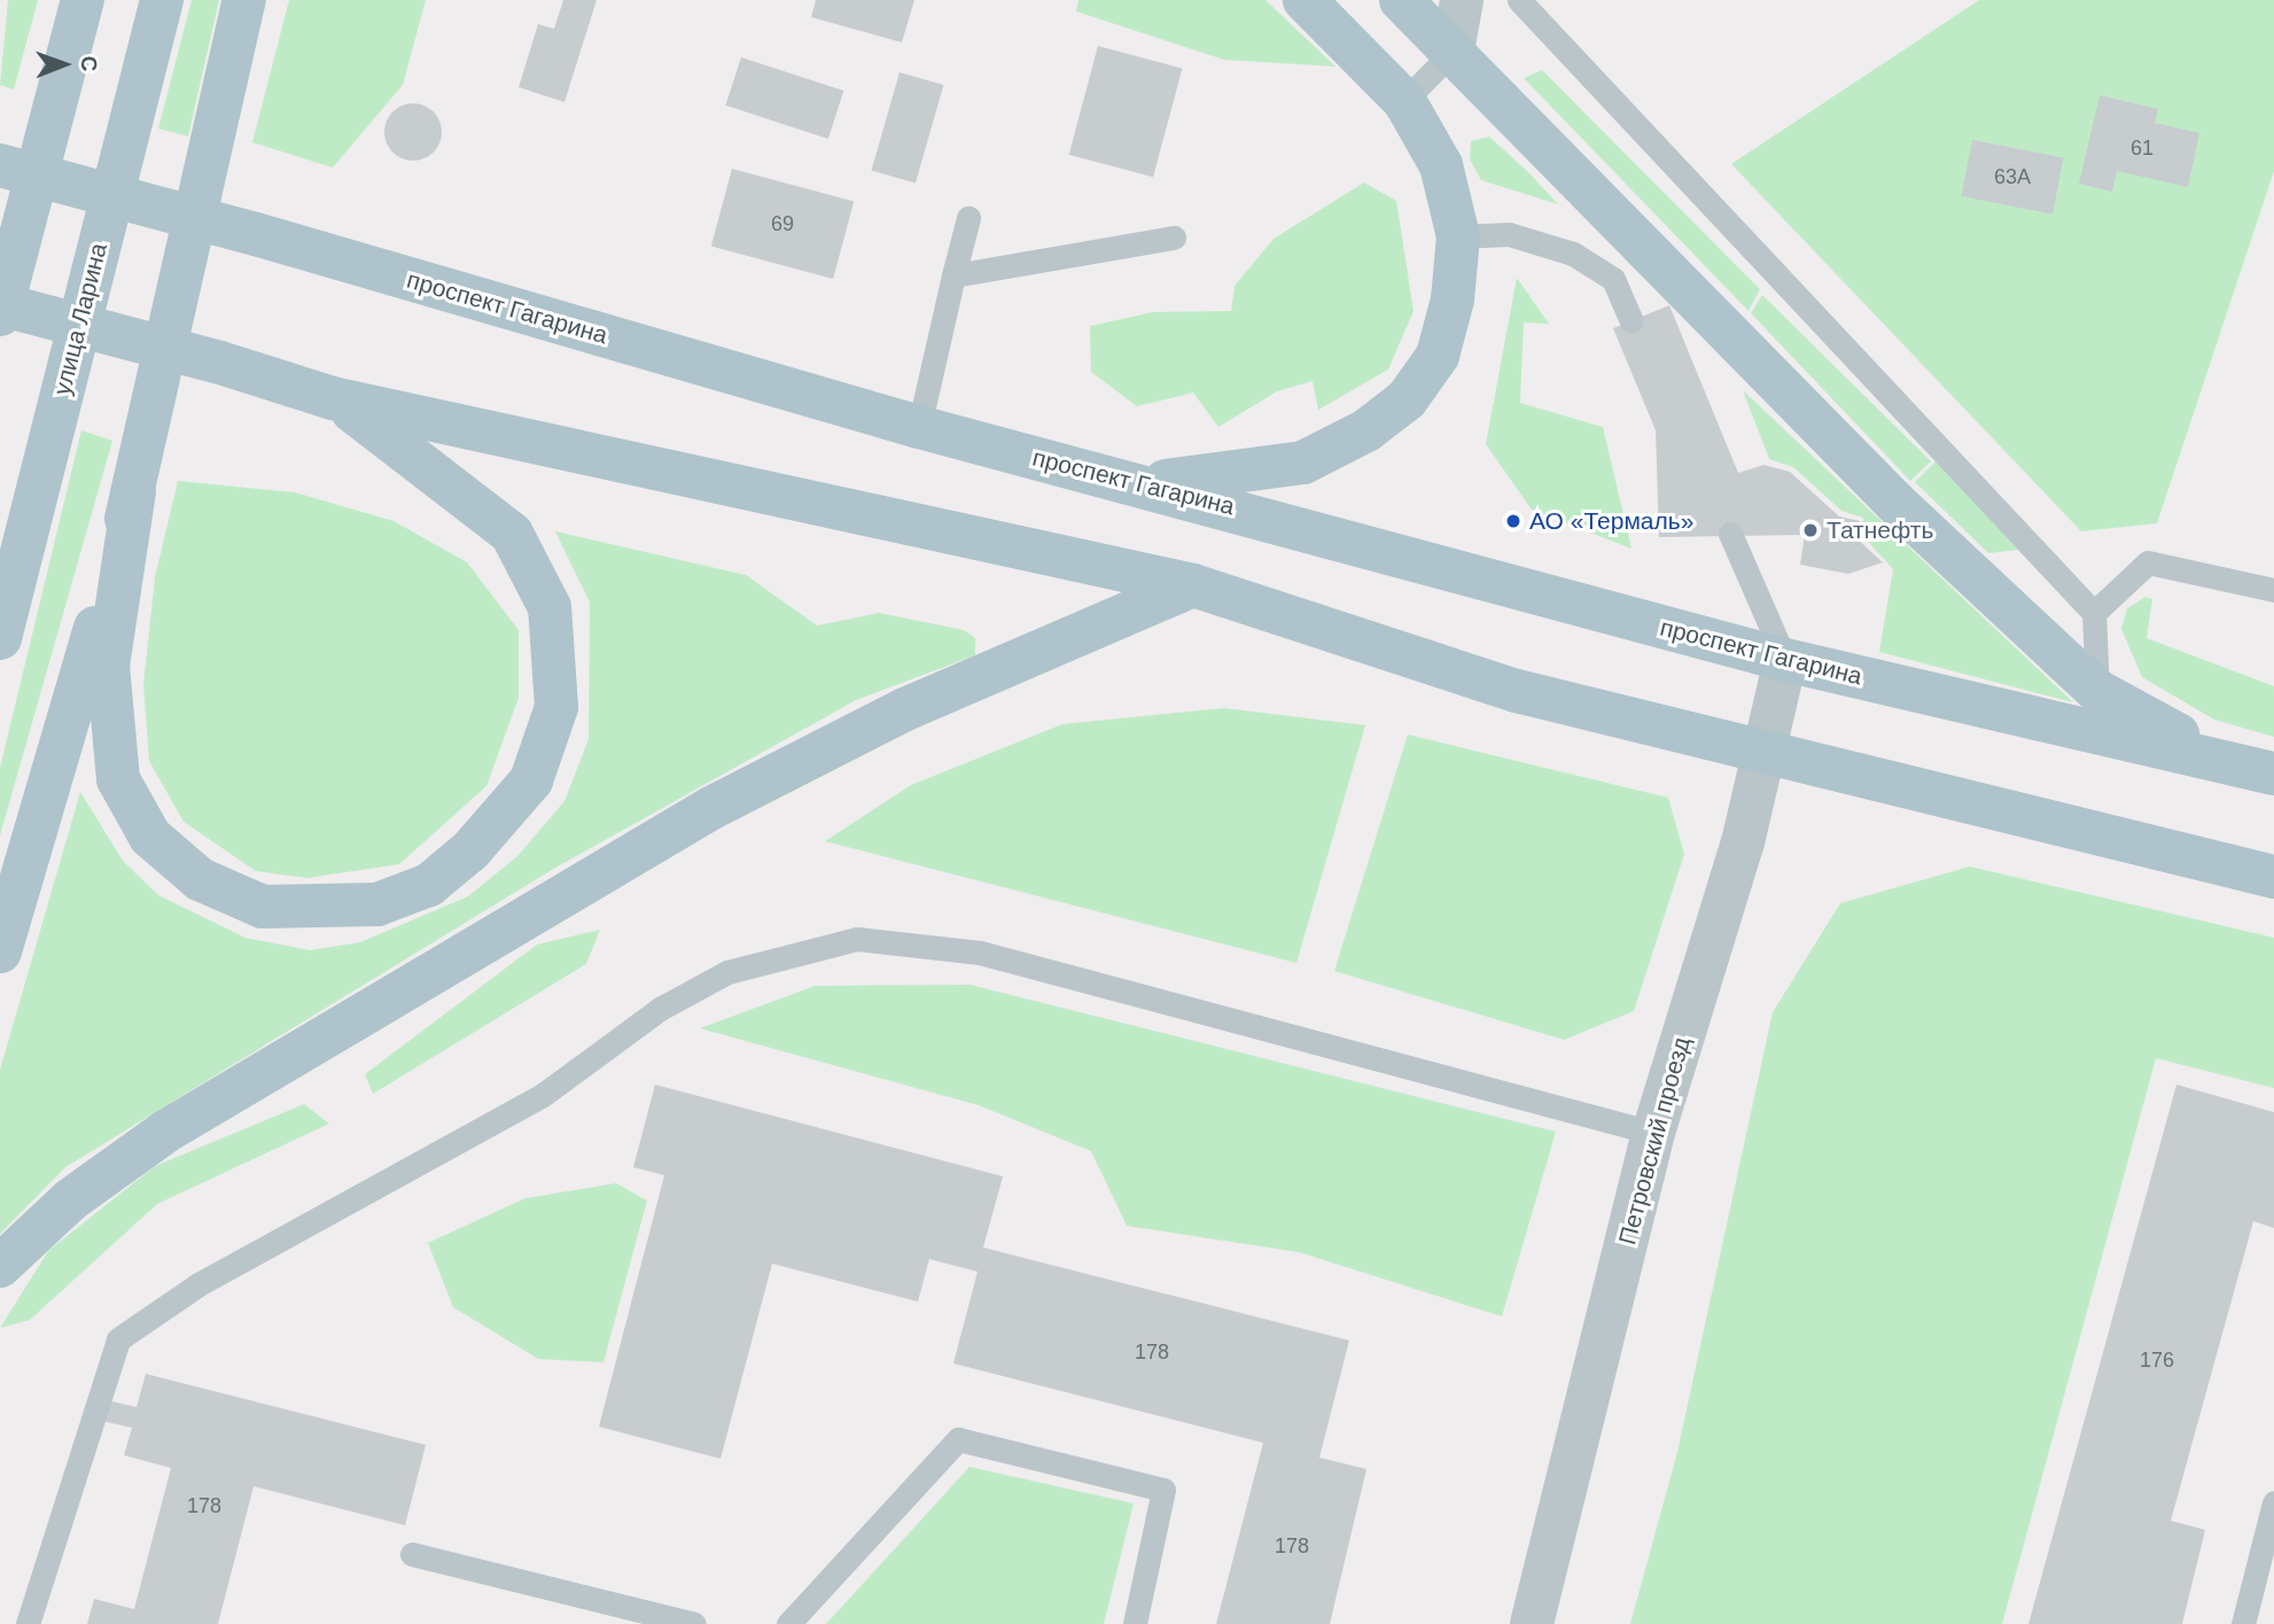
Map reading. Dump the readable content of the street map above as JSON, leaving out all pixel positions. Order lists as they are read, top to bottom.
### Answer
{
  "streets": {
    "main road": ["проспект Гагарина", "улица Ларина"],
    "street": ["Петровский проезд"]
  },
  "crossings": [
    ["проспект Гагарина", "Петровский проезд"]
  ],
  "places": ["АО «Термаль»", "Татнефть"],
  "house_numbers": [
    "61",
    "63А",
    "69",
    "178",
    "176",
    "178",
    "178"
  ],
  "north": "right"
}
